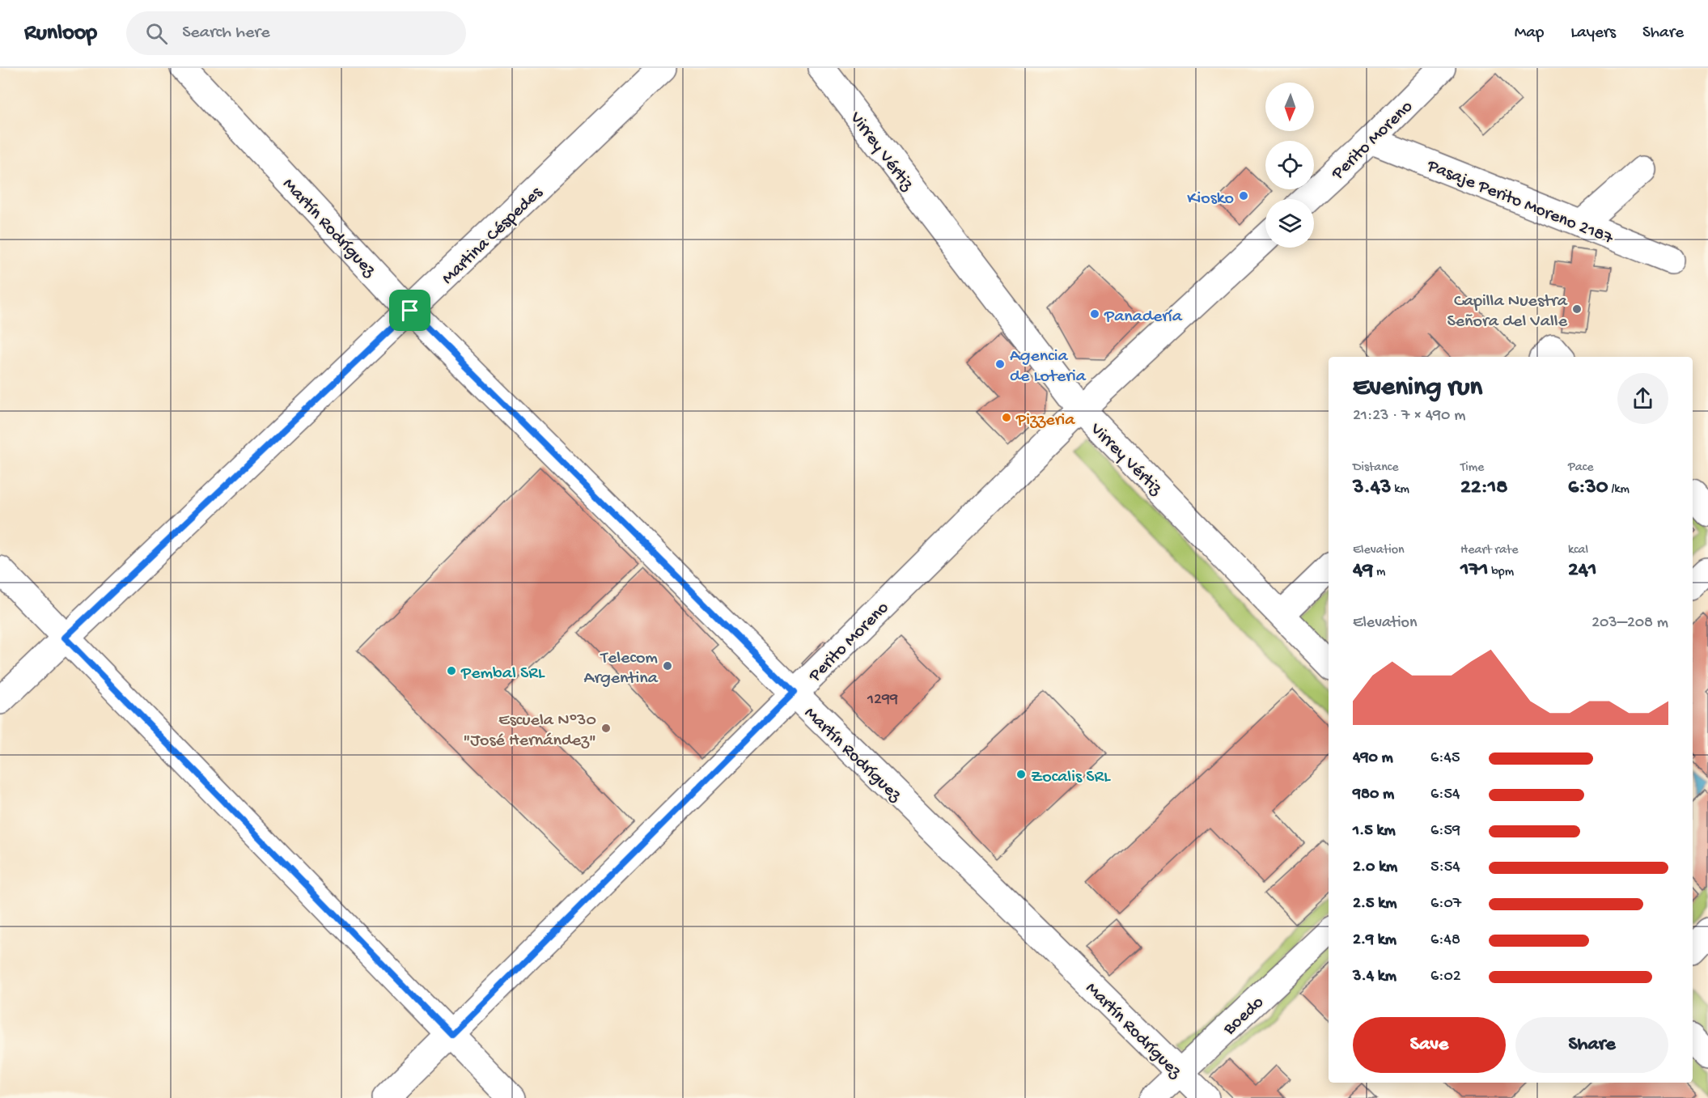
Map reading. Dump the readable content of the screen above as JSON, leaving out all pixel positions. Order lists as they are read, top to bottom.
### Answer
{
  "streets": {
    "street": [
      "Perito Moreno",
      "Virrey Vértiz",
      "Pasaje Perito Moreno 2187",
      "Martín Rodríguez",
      "Martina Céspedes",
      "Boedo"
    ]
  },
  "crossings": [
    ["Perito Moreno", "Virrey Vértiz"],
    ["Perito Moreno", "Pasaje Perito Moreno 2187"],
    ["Perito Moreno", "Martín Rodríguez"],
    ["Martín Rodríguez", "Martina Céspedes"],
    ["Martín Rodríguez", "Boedo"]
  ],
  "places": [
    "Kiosko",
    "Capilla Nuestra Señora del Valle",
    "Panadería",
    "Agencia de Loteria",
    "Pizzeria",
    "Telecom Argentina",
    "Pembal SRL",
    "Escuela Nº30 \"José Hernández\"",
    "Zocalis SRL"
  ],
  "house_numbers": ["1299"],
  "north": "bottom",
  "page": {
    "header": "Runloop",
    "search": "Search here",
    "nav": ["Map", "Layers", "Share"],
    "heading": ["Evening run", "21:23 · 7 × 490 m"],
    "stats": [
      ["Distance", "3.43 km"],
      ["Time", "22:18"],
      ["Pace", "6:30 /km"],
      ["Elevation", "49 m"],
      ["Heart rate", "171 bpm"],
      ["kcal", "241"]
    ],
    "chart": ["Elevation", "203–208 m"],
    "list": [
      {
        "name": "490 m",
        "note": "6:45"
      },
      {
        "name": "980 m",
        "note": "6:54"
      },
      {
        "name": "1.5 km",
        "note": "6:59"
      },
      {
        "name": "2.0 km",
        "note": "5:54"
      },
      {
        "name": "2.5 km",
        "note": "6:07"
      },
      {
        "name": "2.9 km",
        "note": "6:48"
      },
      {
        "name": "3.4 km",
        "note": "6:02"
      }
    ],
    "buttons": ["Save", "Share"]
  }
}
